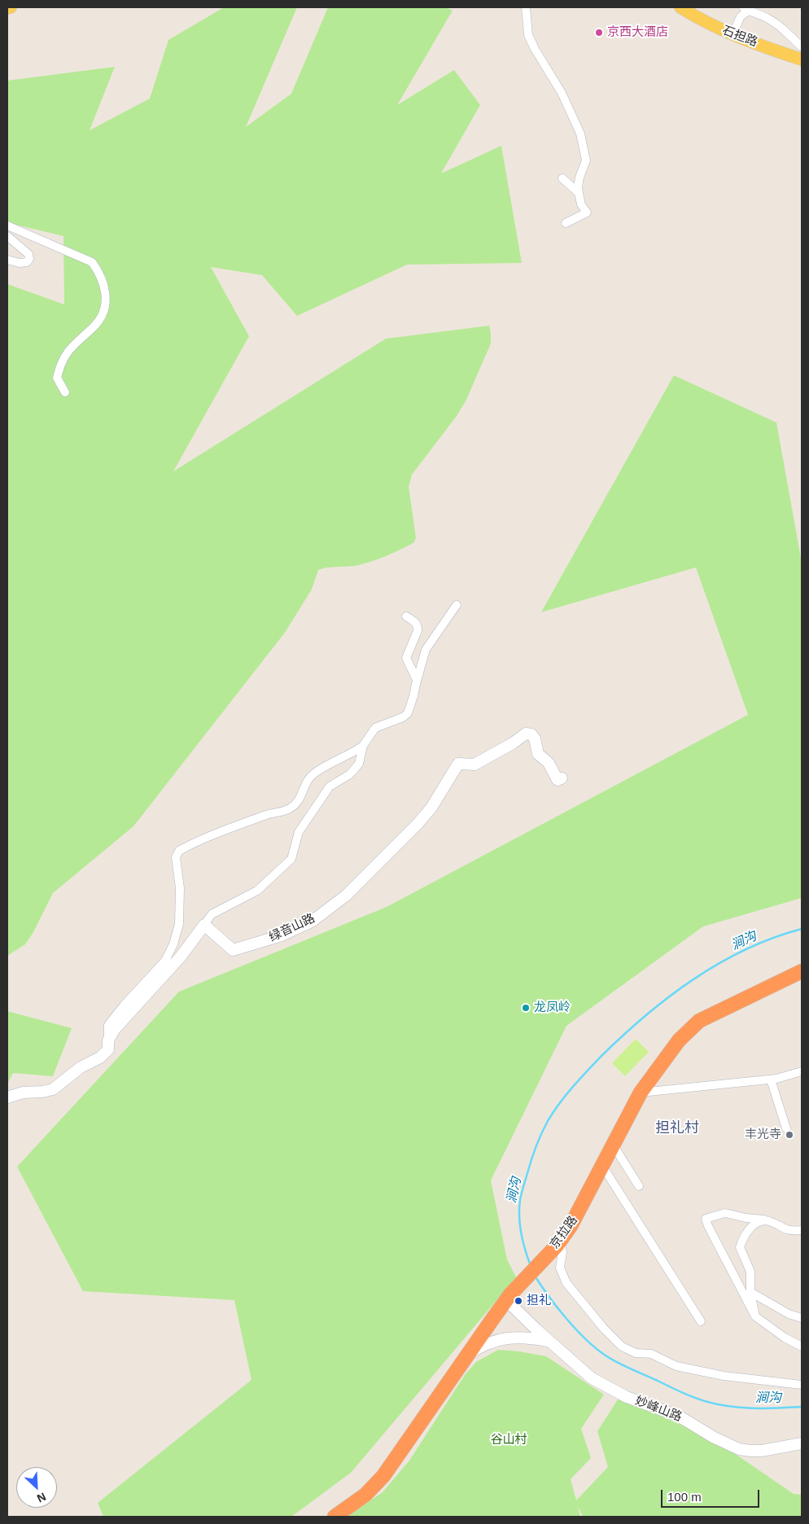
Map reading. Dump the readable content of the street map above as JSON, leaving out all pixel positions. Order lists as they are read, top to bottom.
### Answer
{
  "streets": {
    "highway": ["京拉路"],
    "main road": ["石担路"],
    "street": ["绿音山路", "妙峰山路"]
  },
  "crossings": [
    ["京拉路", "妙峰山路"]
  ],
  "districts": ["担礼村"],
  "water": ["涧沟"],
  "parks": ["谷山村"],
  "places": [
    "京西大酒店",
    "龙凤岭",
    "丰光寺",
    "担礼"
  ],
  "scale_bar": "100 m",
  "north": "bottom right"
}
